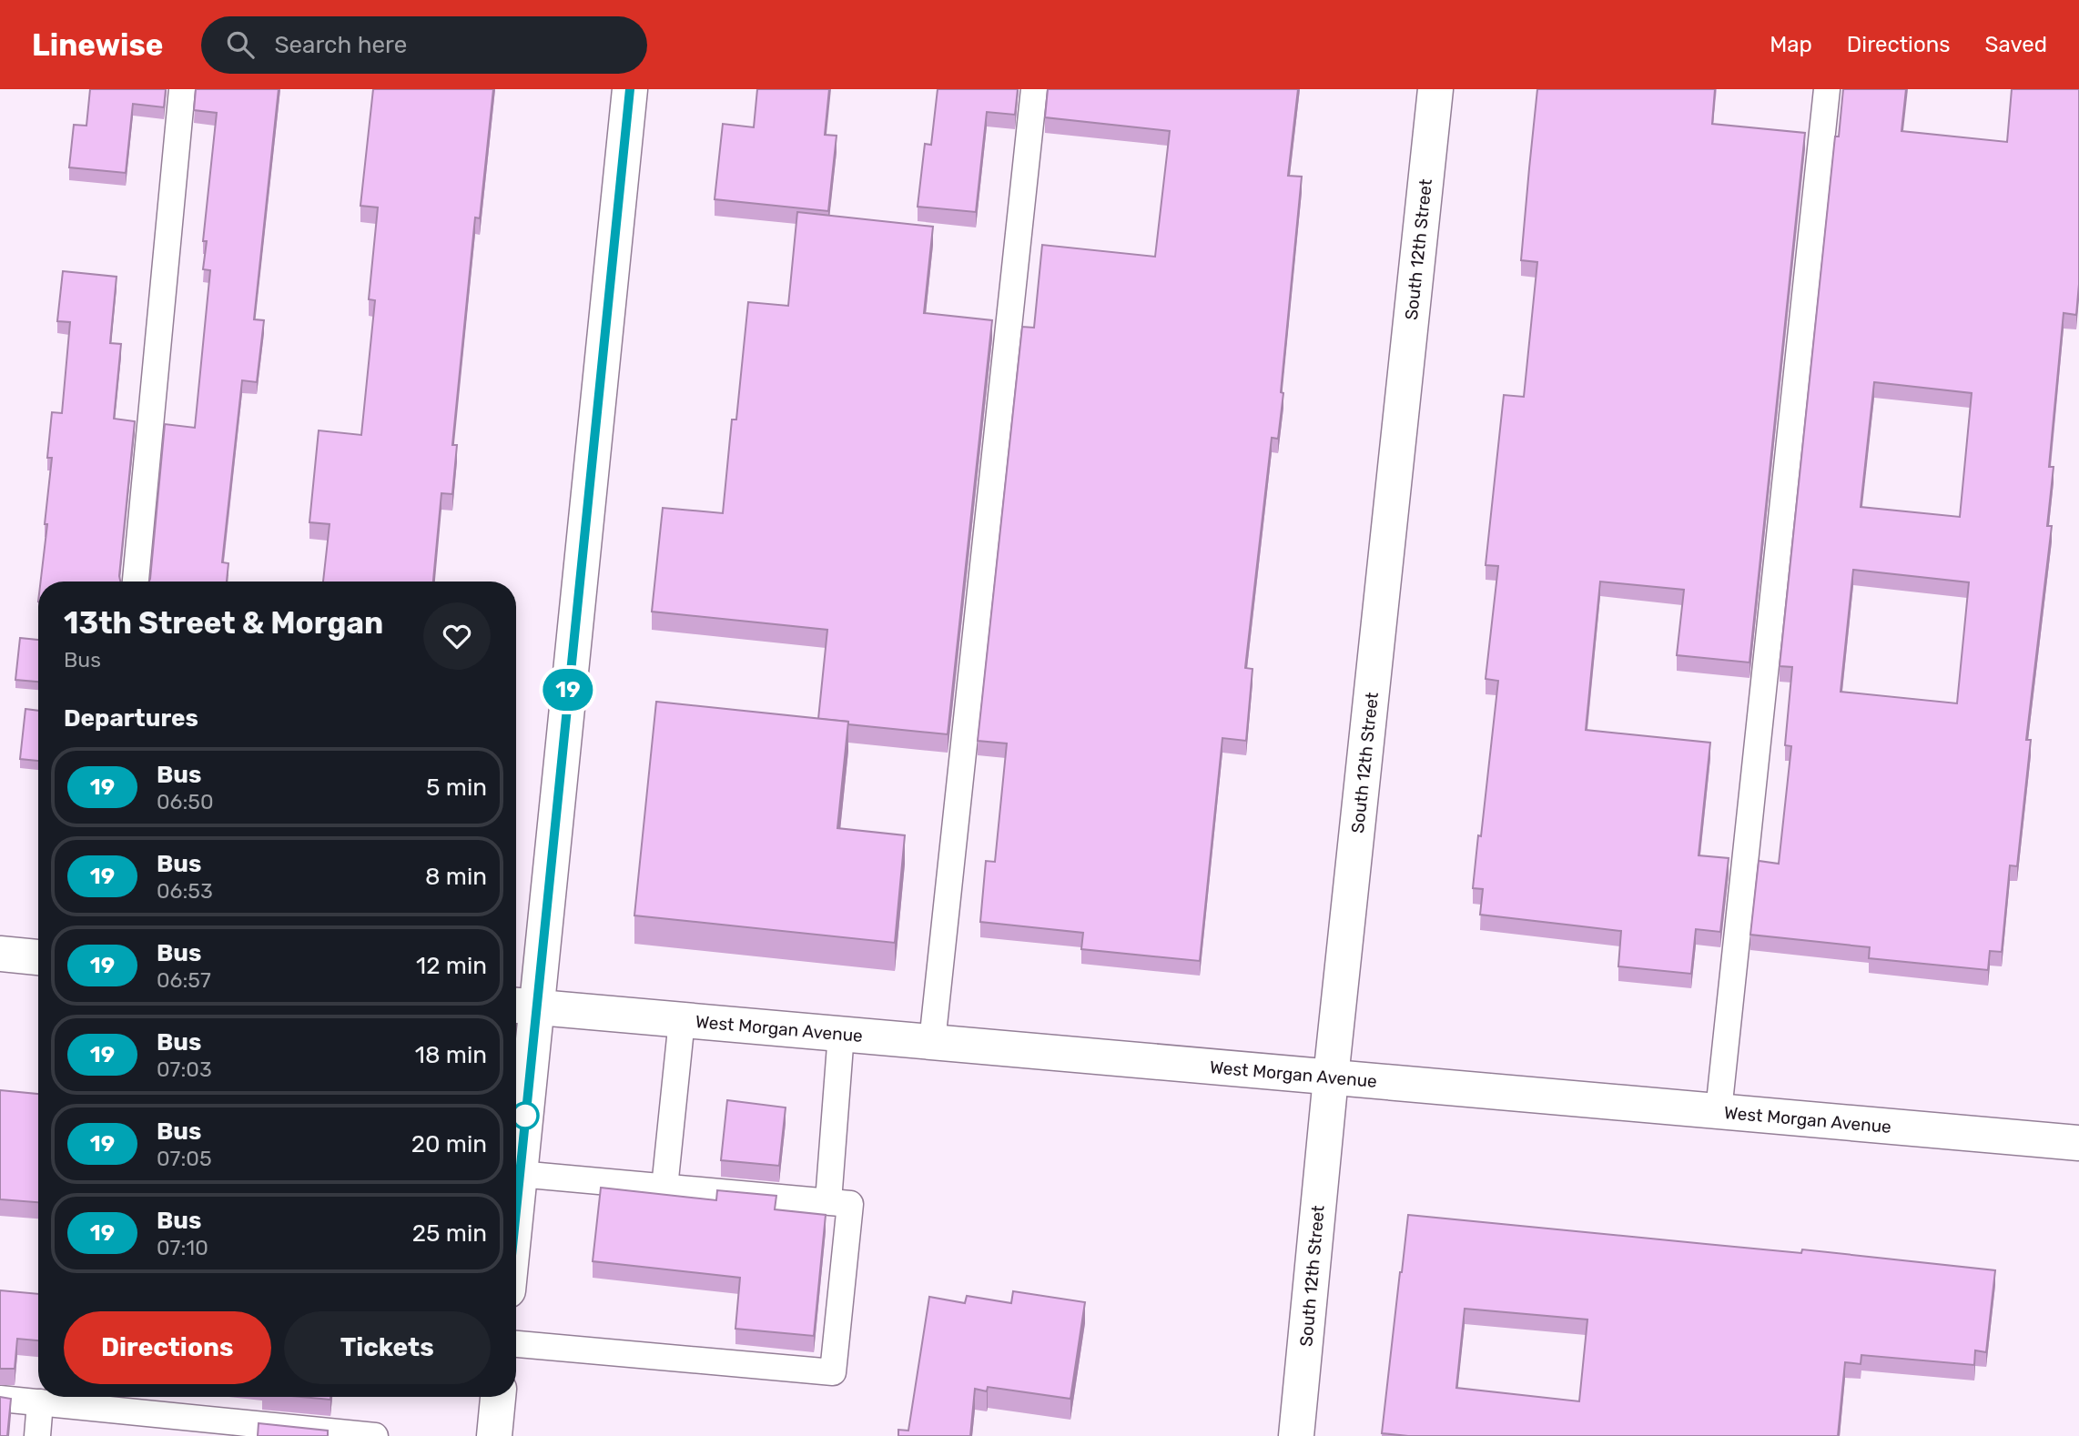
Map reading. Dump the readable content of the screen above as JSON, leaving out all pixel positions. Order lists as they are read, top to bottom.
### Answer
{
  "streets": {
    "street": ["South 12th Street", "West Morgan Avenue"]
  },
  "crossings": [
    ["South 12th Street", "West Morgan Avenue"]
  ],
  "lines": ["bus line 19"],
  "page": {
    "header": "Linewise",
    "search": "Search here",
    "nav": ["Map", "Directions", "Saved"],
    "on_map": "19",
    "heading": [
      ["13th Street & Morgan", "Bus"],
      "Departures"
    ],
    "list": [
      {
        "mark": "19",
        "name": "Bus",
        "note": "06:50",
        "value": "5 min"
      },
      {
        "mark": "19",
        "name": "Bus",
        "note": "06:53",
        "value": "8 min"
      },
      {
        "mark": "19",
        "name": "Bus",
        "note": "06:57",
        "value": "12 min"
      },
      {
        "mark": "19",
        "name": "Bus",
        "note": "07:03",
        "value": "18 min"
      },
      {
        "mark": "19",
        "name": "Bus",
        "note": "07:05",
        "value": "20 min"
      },
      {
        "mark": "19",
        "name": "Bus",
        "note": "07:10",
        "value": "25 min"
      }
    ],
    "buttons": ["Directions", "Tickets"]
  }
}
